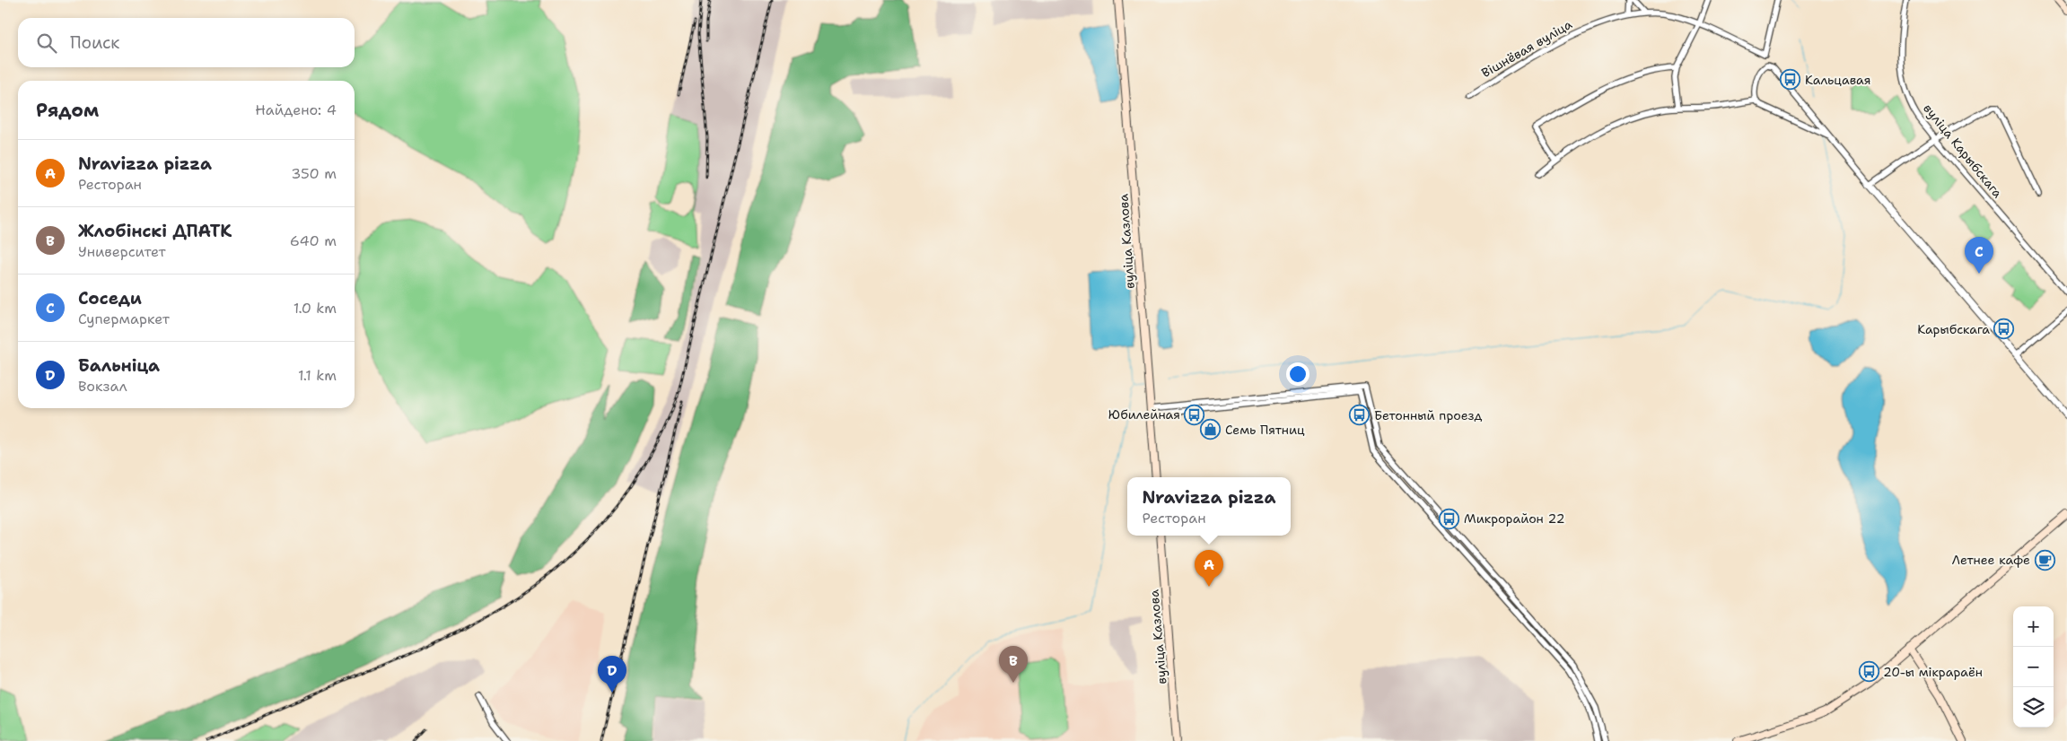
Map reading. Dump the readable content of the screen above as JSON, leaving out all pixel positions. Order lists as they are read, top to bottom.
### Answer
{
  "streets": {
    "main road": ["вуліца Казлова"],
    "street": ["Вішнёвая вуліца", "вуліца Карыбскага"]
  },
  "places": {
    "bus stop": [
      "Кальцавая",
      "Карыбскага",
      "Юбилейная",
      "Бетонный проезд",
      "Микрорайон 22",
      "20-ы мікрараён"
    ],
    "shop": ["Семь Пятниц"],
    "cafe": ["Летнее кафе"]
  },
  "page": {
    "search": "Поиск",
    "heading": ["Рядом", "Найдено: 4"],
    "list": [
      {
        "mark": "A",
        "name": "Nravizza pizza",
        "note": "Ресторан",
        "value": "350 m"
      },
      {
        "mark": "B",
        "name": "Жлобінскі ДПАТК",
        "note": "Университет",
        "value": "640 m"
      },
      {
        "mark": "C",
        "name": "Соседи",
        "note": "Супермаркет",
        "value": "1.0 km"
      },
      {
        "mark": "D",
        "name": "Бальніца",
        "note": "Вокзал",
        "value": "1.1 km"
      }
    ],
    "pins": [
      "C",
      "A",
      "B",
      "D"
    ],
    "popup": ["Nravizza pizza", "Ресторан"],
    "map_buttons": ["+", "−"]
  }
}
